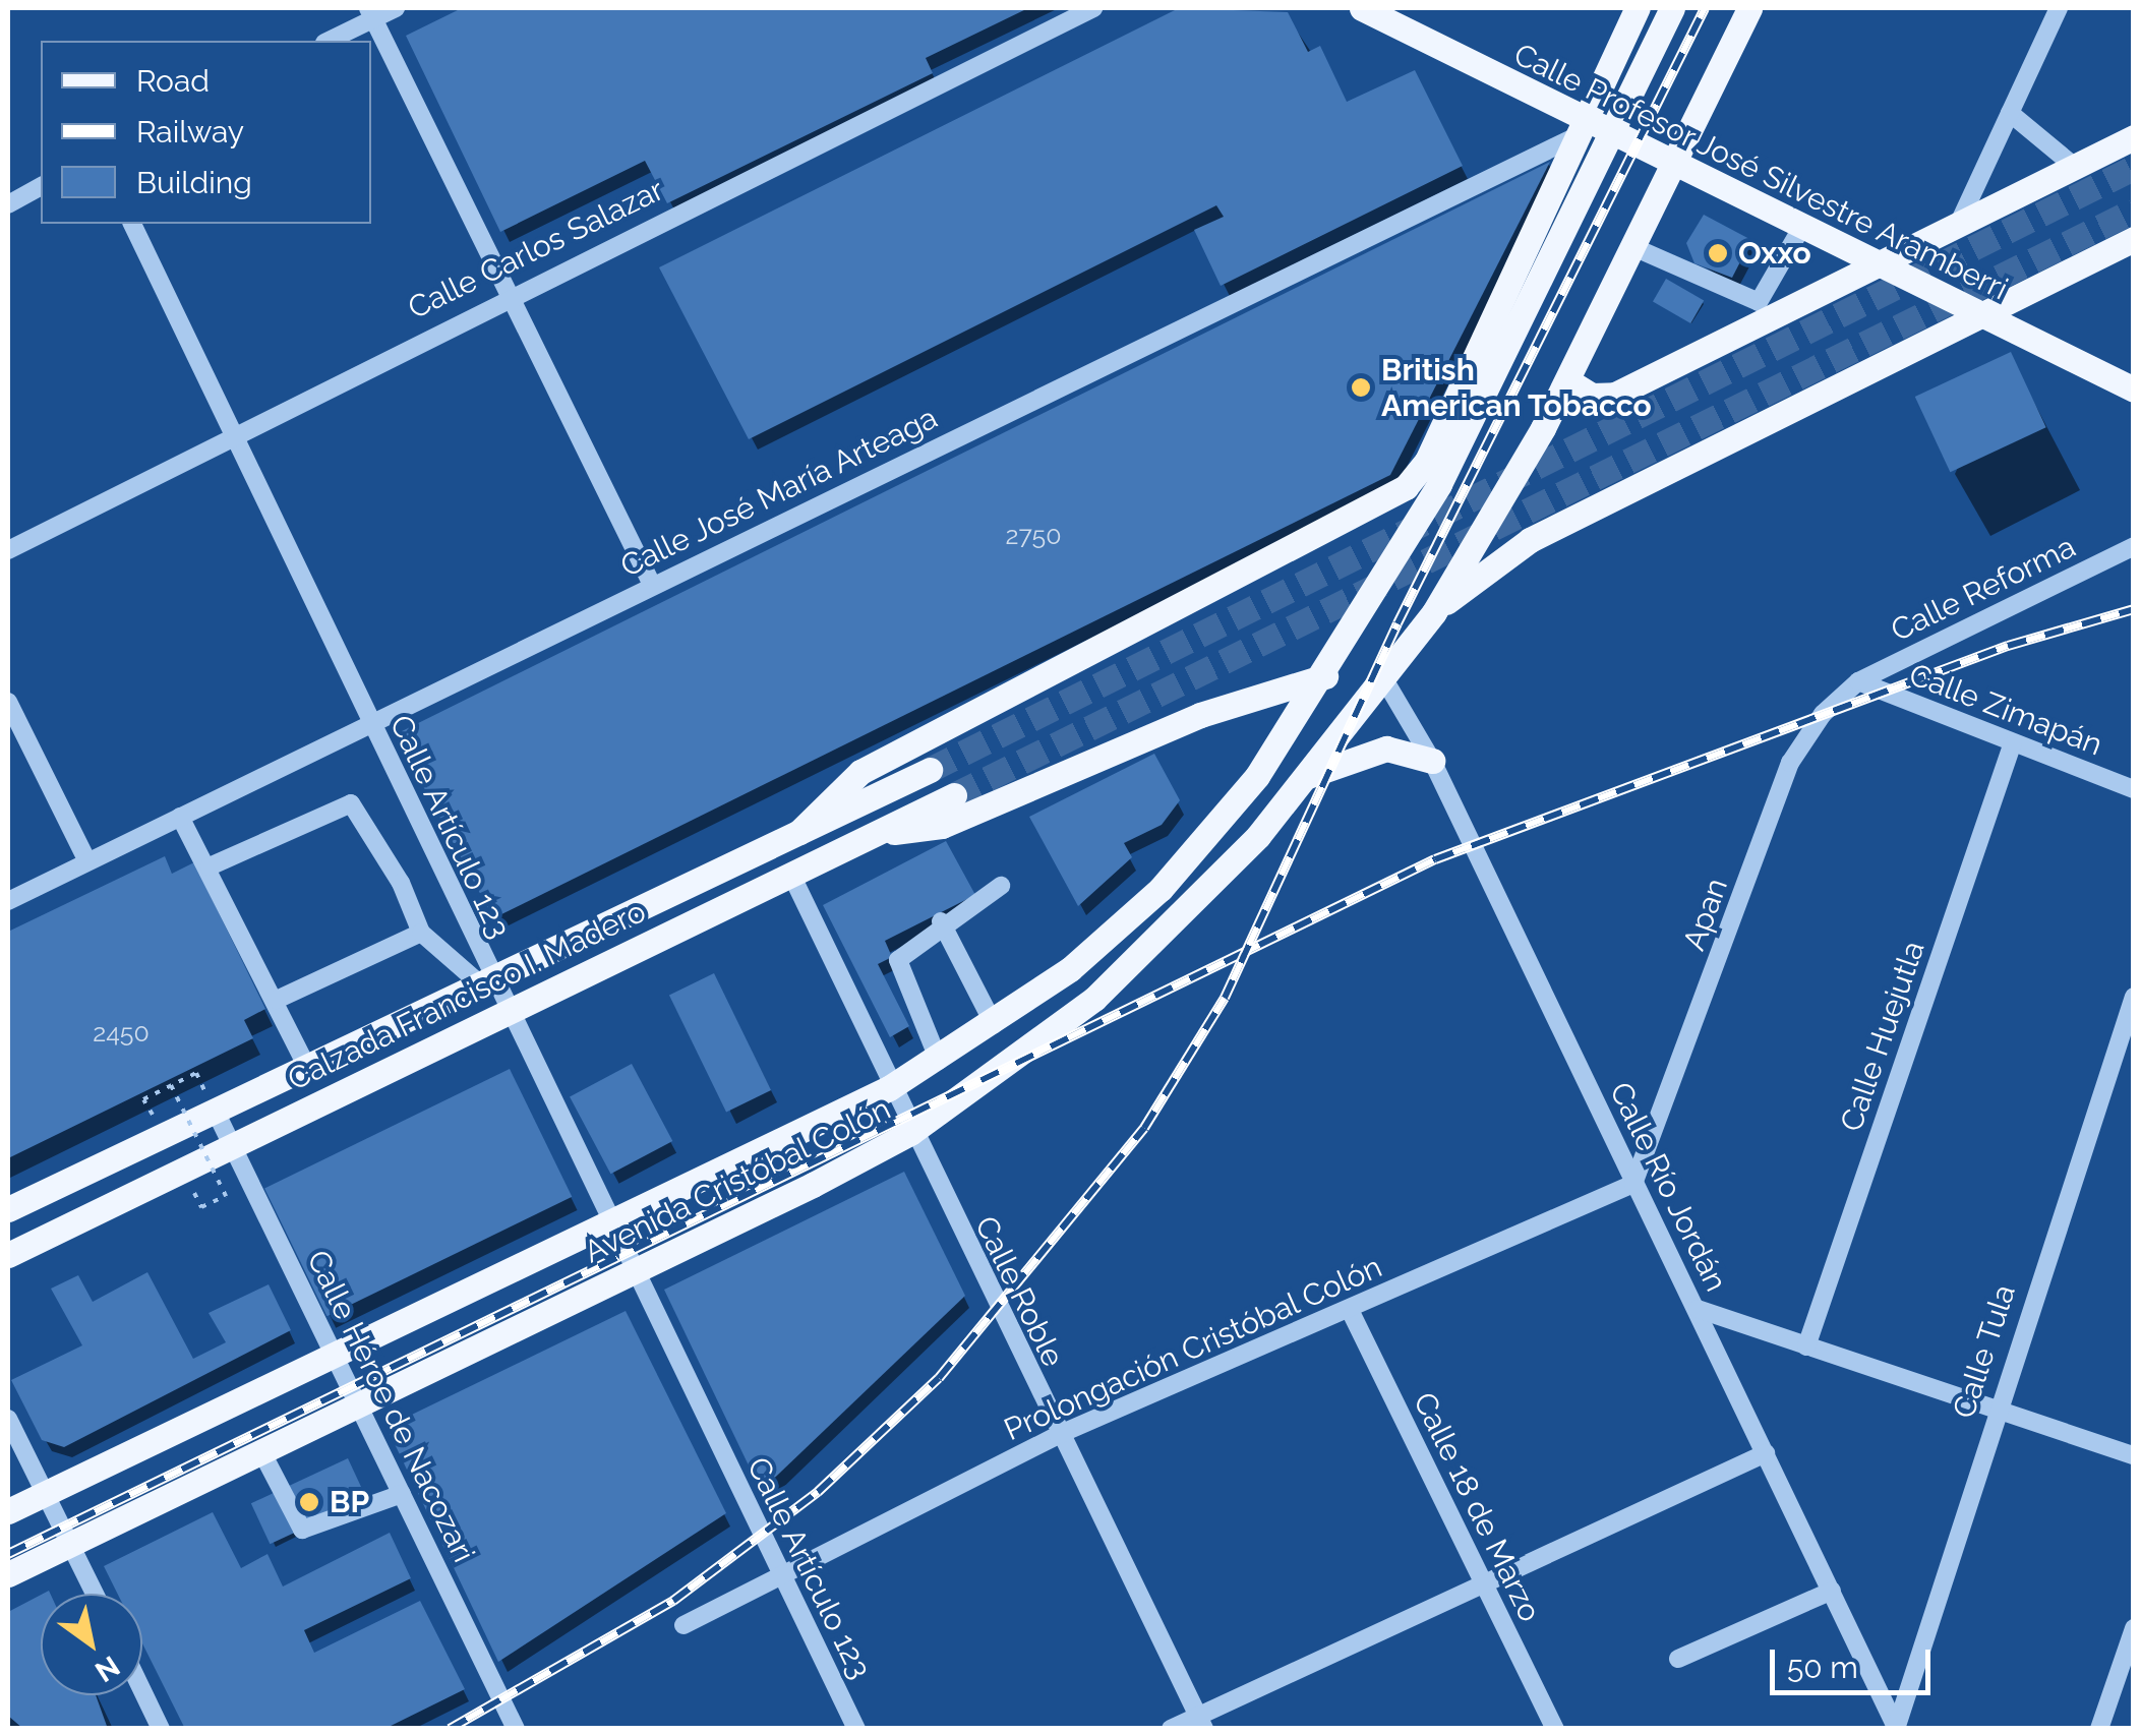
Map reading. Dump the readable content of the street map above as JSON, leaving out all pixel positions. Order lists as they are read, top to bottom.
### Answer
{
  "streets": {
    "main road": ["Calle Profesor José Silvestre Aramberri", "Calzada Francisco I. Madero", "Avenida Cristóbal Colón"],
    "street": [
      "Calle Carlos Salazar",
      "Calle José María Arteaga",
      "Calle Reforma",
      "Calle Zimapán",
      "Calle Artículo 123",
      "Apan",
      "Calle Huejutla",
      "Calle Río Jordán",
      "Calle Roble",
      "Prolongación Cristóbal Colón",
      "Calle Tula",
      "Calle Héroe de Nacozari",
      "Calle 18 de Marzo"
    ]
  },
  "crossings": [
    ["Calle Profesor José Silvestre Aramberri", "Calle José María Arteaga"],
    ["Calle Profesor José Silvestre Aramberri", "Avenida Cristóbal Colón"],
    ["Calle Carlos Salazar", "Calle Artículo 123"],
    ["Calle José María Arteaga", "Calle Artículo 123"],
    ["Calle Reforma", "Calle Zimapán"],
    ["Calle Reforma", "Apan"],
    ["Calle Zimapán", "Apan"],
    ["Calle Zimapán", "Calle Huejutla"],
    ["Calle Artículo 123", "Calzada Francisco I. Madero"],
    ["Calle Artículo 123", "Avenida Cristóbal Colón"],
    ["Calle Artículo 123", "Prolongación Cristóbal Colón"],
    ["Apan", "Calle Río Jordán"],
    ["Apan", "Prolongación Cristóbal Colón"],
    ["Calzada Francisco I. Madero", "Calle Roble"],
    ["Calzada Francisco I. Madero", "Calle Héroe de Nacozari"],
    ["Avenida Cristóbal Colón", "Calle Río Jordán"],
    ["Avenida Cristóbal Colón", "Calle Roble"],
    ["Avenida Cristóbal Colón", "Calle Héroe de Nacozari"],
    ["Calle Río Jordán", "Prolongación Cristóbal Colón"],
    ["Calle Río Jordán", "Calle Tula"],
    ["Calle Roble", "Prolongación Cristóbal Colón"],
    ["Prolongación Cristóbal Colón", "Calle 18 de Marzo"]
  ],
  "places": ["Oxxo", "British American Tobacco", "BP"],
  "house_numbers": ["2750", "2450"],
  "legend": ["Road", "Railway", "Building"],
  "scale_bar": "50 m",
  "north": "bottom right"
}
